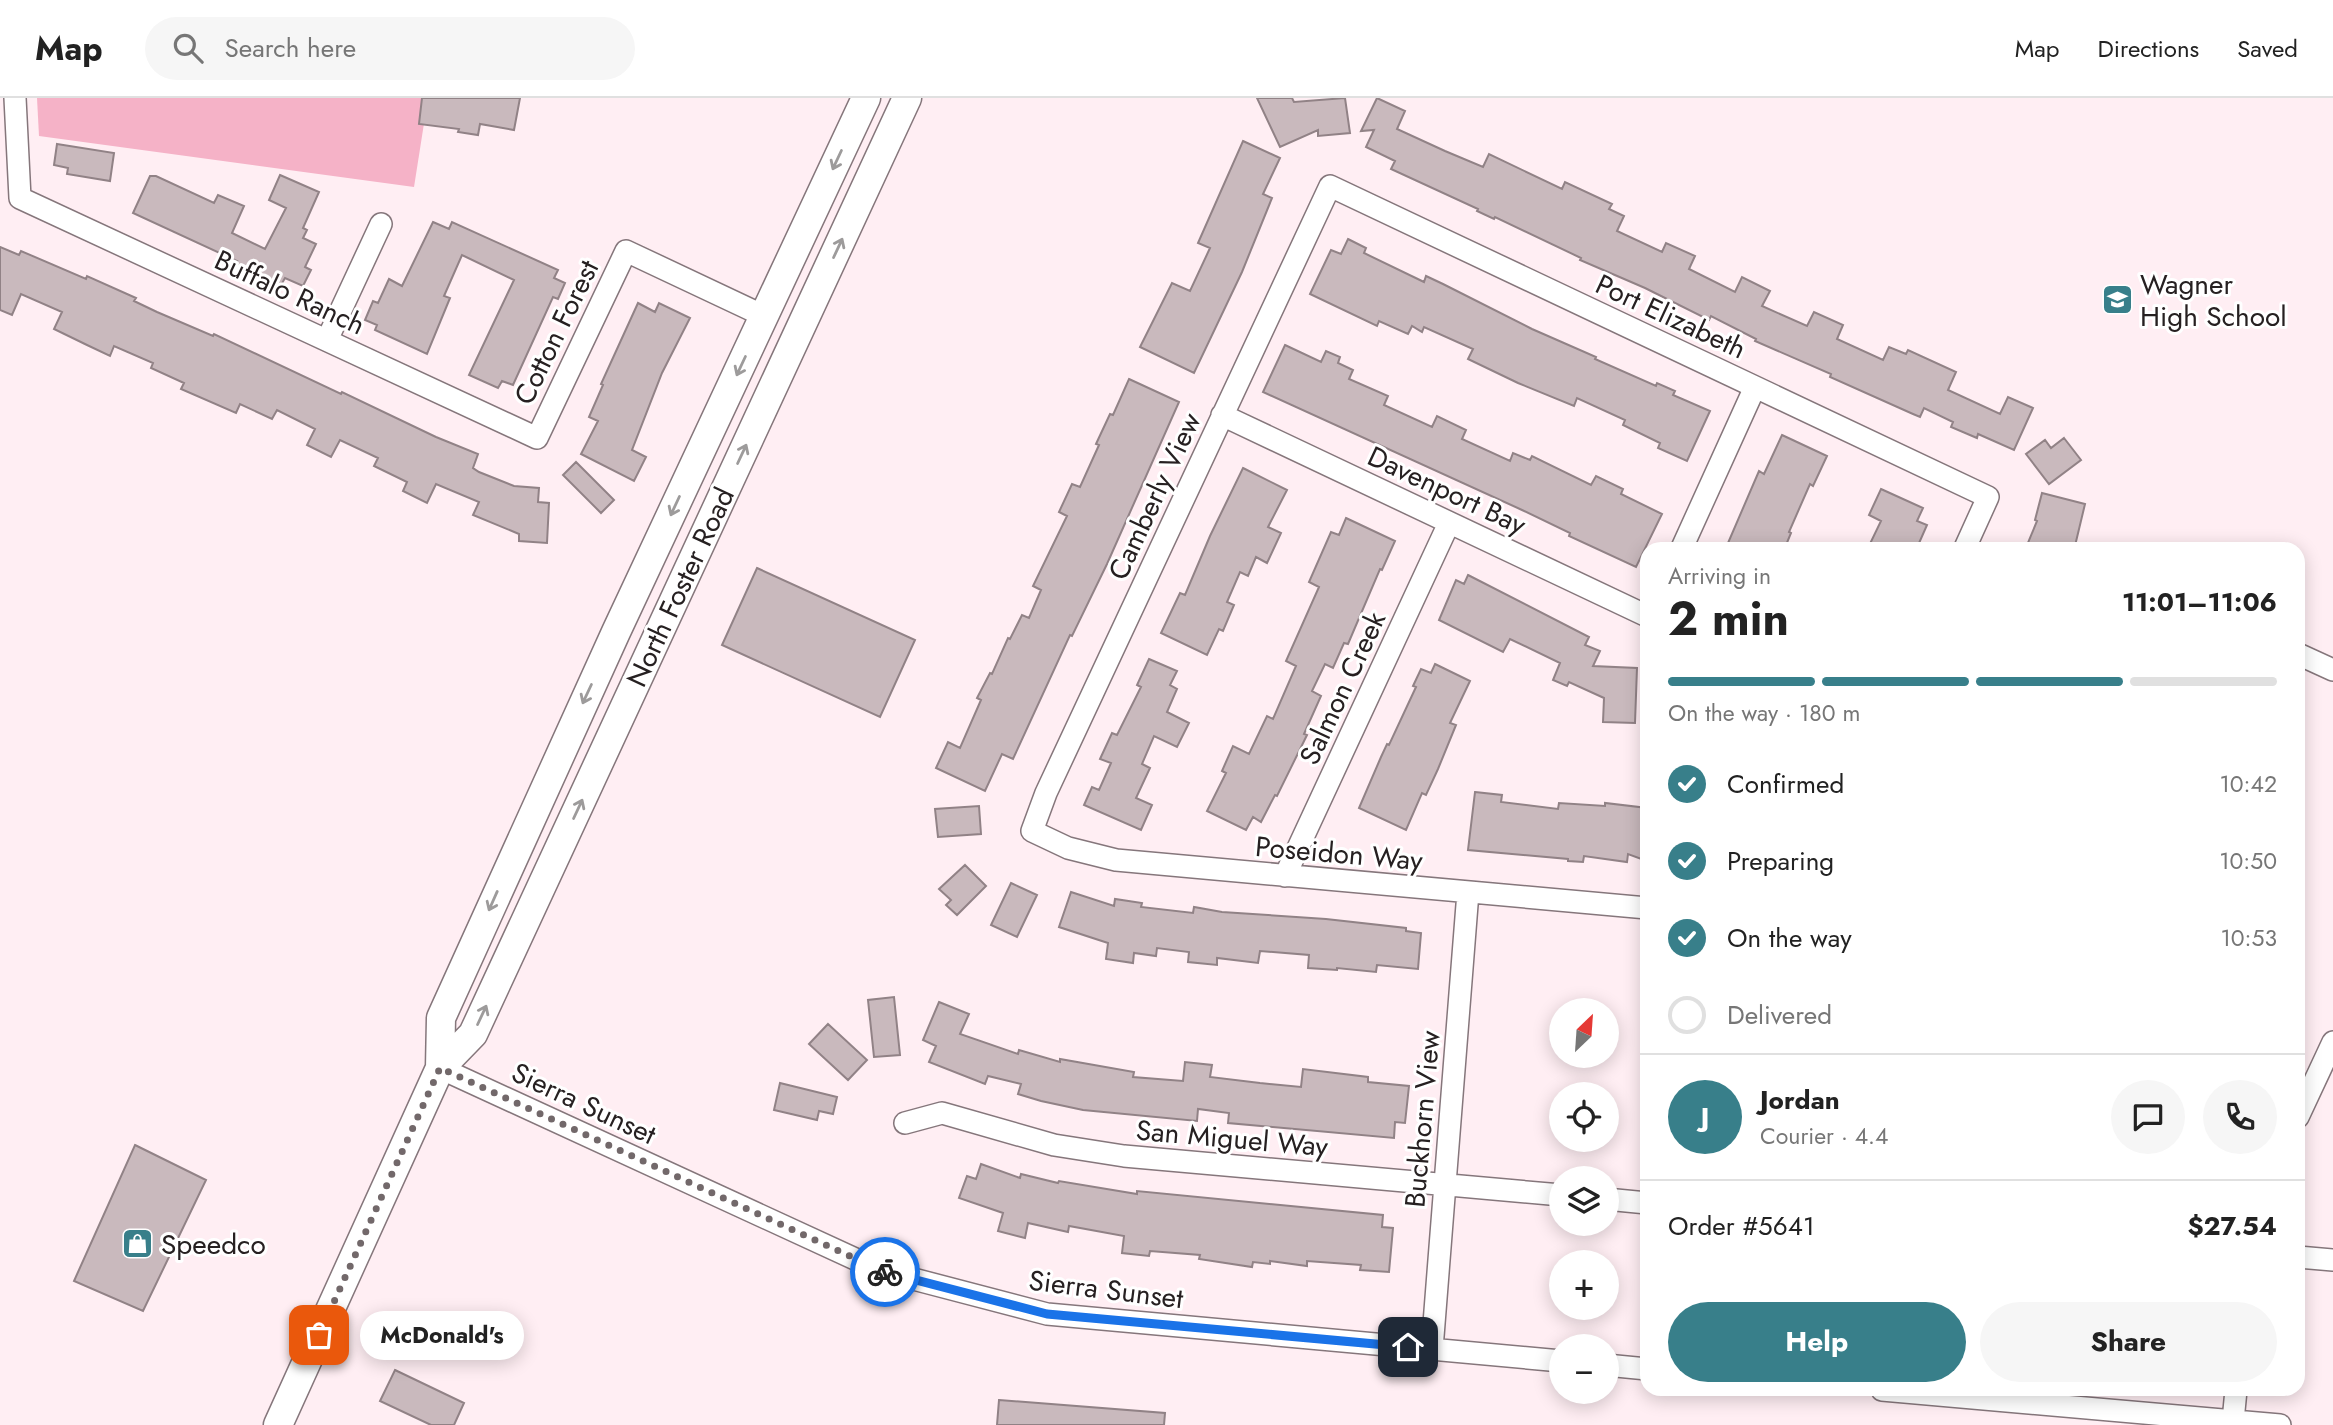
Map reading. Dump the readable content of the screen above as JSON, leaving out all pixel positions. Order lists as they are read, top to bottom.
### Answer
{
  "streets": {
    "main road": ["North Foster Road"],
    "street": [
      "Buffalo Ranch",
      "Port Elizabeth",
      "Cotton Forest",
      "Davenport Bay",
      "Camberly View",
      "Salmon Creek",
      "Poseidon Way",
      "Sierra Sunset",
      "Buckhorn View",
      "San Miguel Way"
    ]
  },
  "crossings": [
    ["Buffalo Ranch", "Cotton Forest"],
    ["Port Elizabeth", "Camberly View"],
    ["Cotton Forest", "North Foster Road"],
    ["Davenport Bay", "Camberly View"],
    ["Davenport Bay", "Salmon Creek"],
    ["Camberly View", "Poseidon Way"],
    ["North Foster Road", "Sierra Sunset"],
    ["Salmon Creek", "Poseidon Way"],
    ["Poseidon Way", "Buckhorn View"],
    ["Sierra Sunset", "Buckhorn View"],
    ["Buckhorn View", "San Miguel Way"]
  ],
  "places": {
    "school or university": ["Wagner High School"],
    "shop": ["Speedco"],
    "other": ["McDonald's"]
  },
  "north": "top right",
  "page": {
    "header": "Map",
    "search": "Search here",
    "nav": ["Map", "Directions", "Saved"],
    "heading": ["2 min", "Arriving in", "11:01–11:06"],
    "panel": [
      "Jordan",
      "Courier · 4.4",
      "Order #5641",
      "$27.54"
    ],
    "bar": "On the way · 180 m",
    "list": [
      ["Confirmed", "10:42"],
      ["Preparing", "10:50"],
      ["On the way", "10:53"],
      "Delivered"
    ],
    "map_buttons": ["+", "−"],
    "round": "J",
    "buttons": ["Help", "Share"],
    "bubble": "McDonald's"
  }
}
